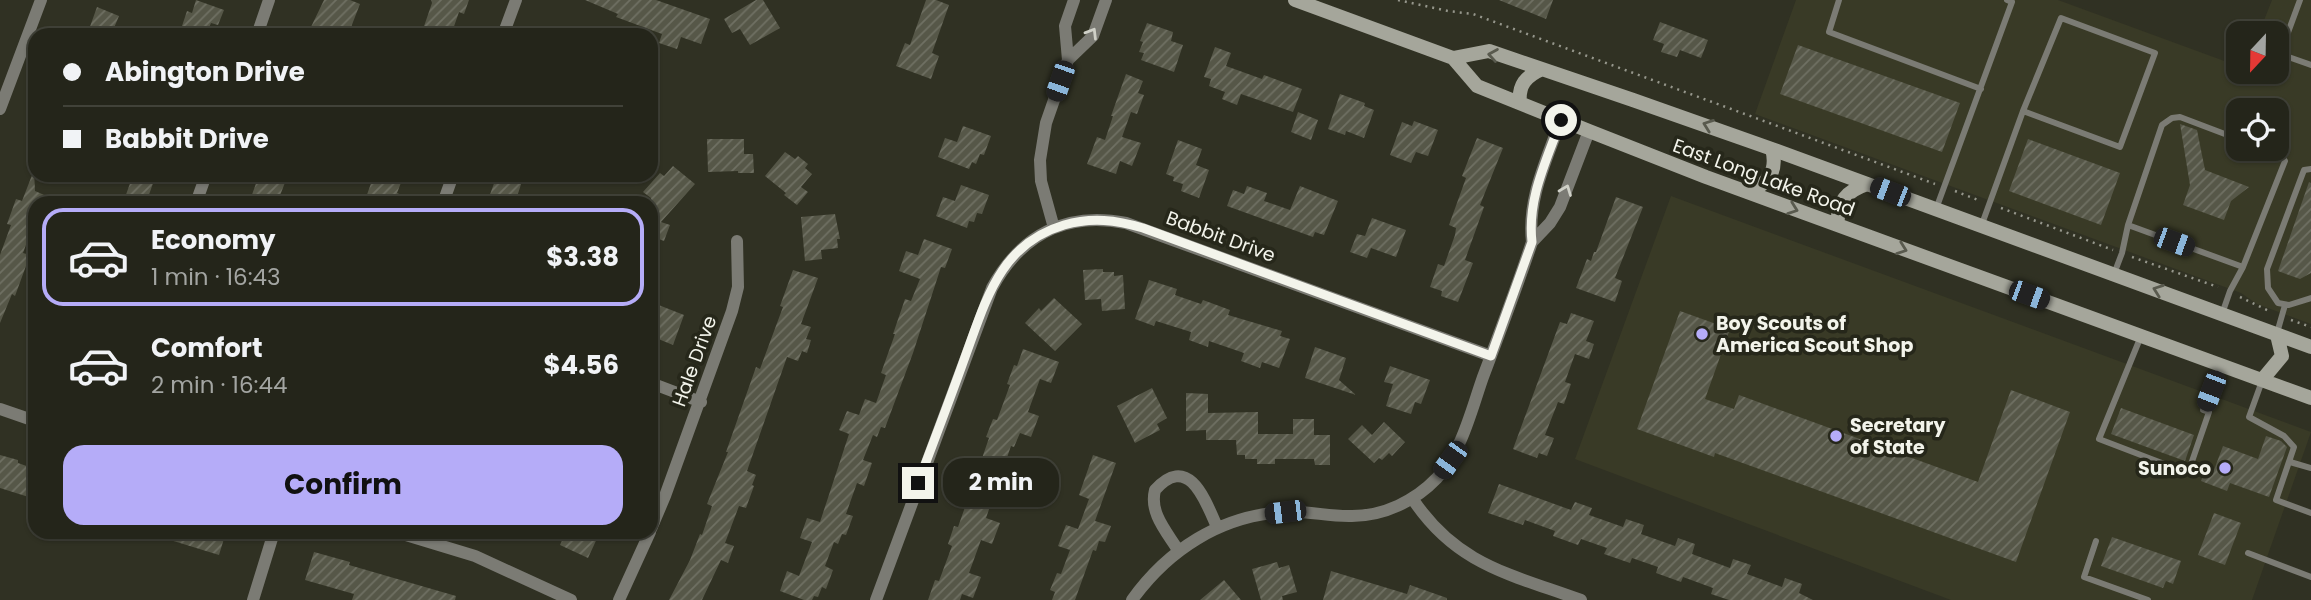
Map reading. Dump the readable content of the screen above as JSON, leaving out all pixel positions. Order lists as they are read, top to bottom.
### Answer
{
  "streets": {
    "main road": ["East Long Lake Road"],
    "street": ["Babbit Drive", "Hale Drive"]
  },
  "places": ["Boy Scouts of America Scout Shop", "Secretary of State", "Sunoco"],
  "north": "bottom",
  "page": {
    "banner": ["Abington Drive", "Babbit Drive"],
    "list": [
      {
        "name": "Economy",
        "note": "1 min · 16:43",
        "value": "$3.38"
      },
      {
        "name": "Comfort",
        "note": "2 min · 16:44",
        "value": "$4.56"
      }
    ],
    "buttons": "Confirm",
    "bubble": "2 min"
  }
}
